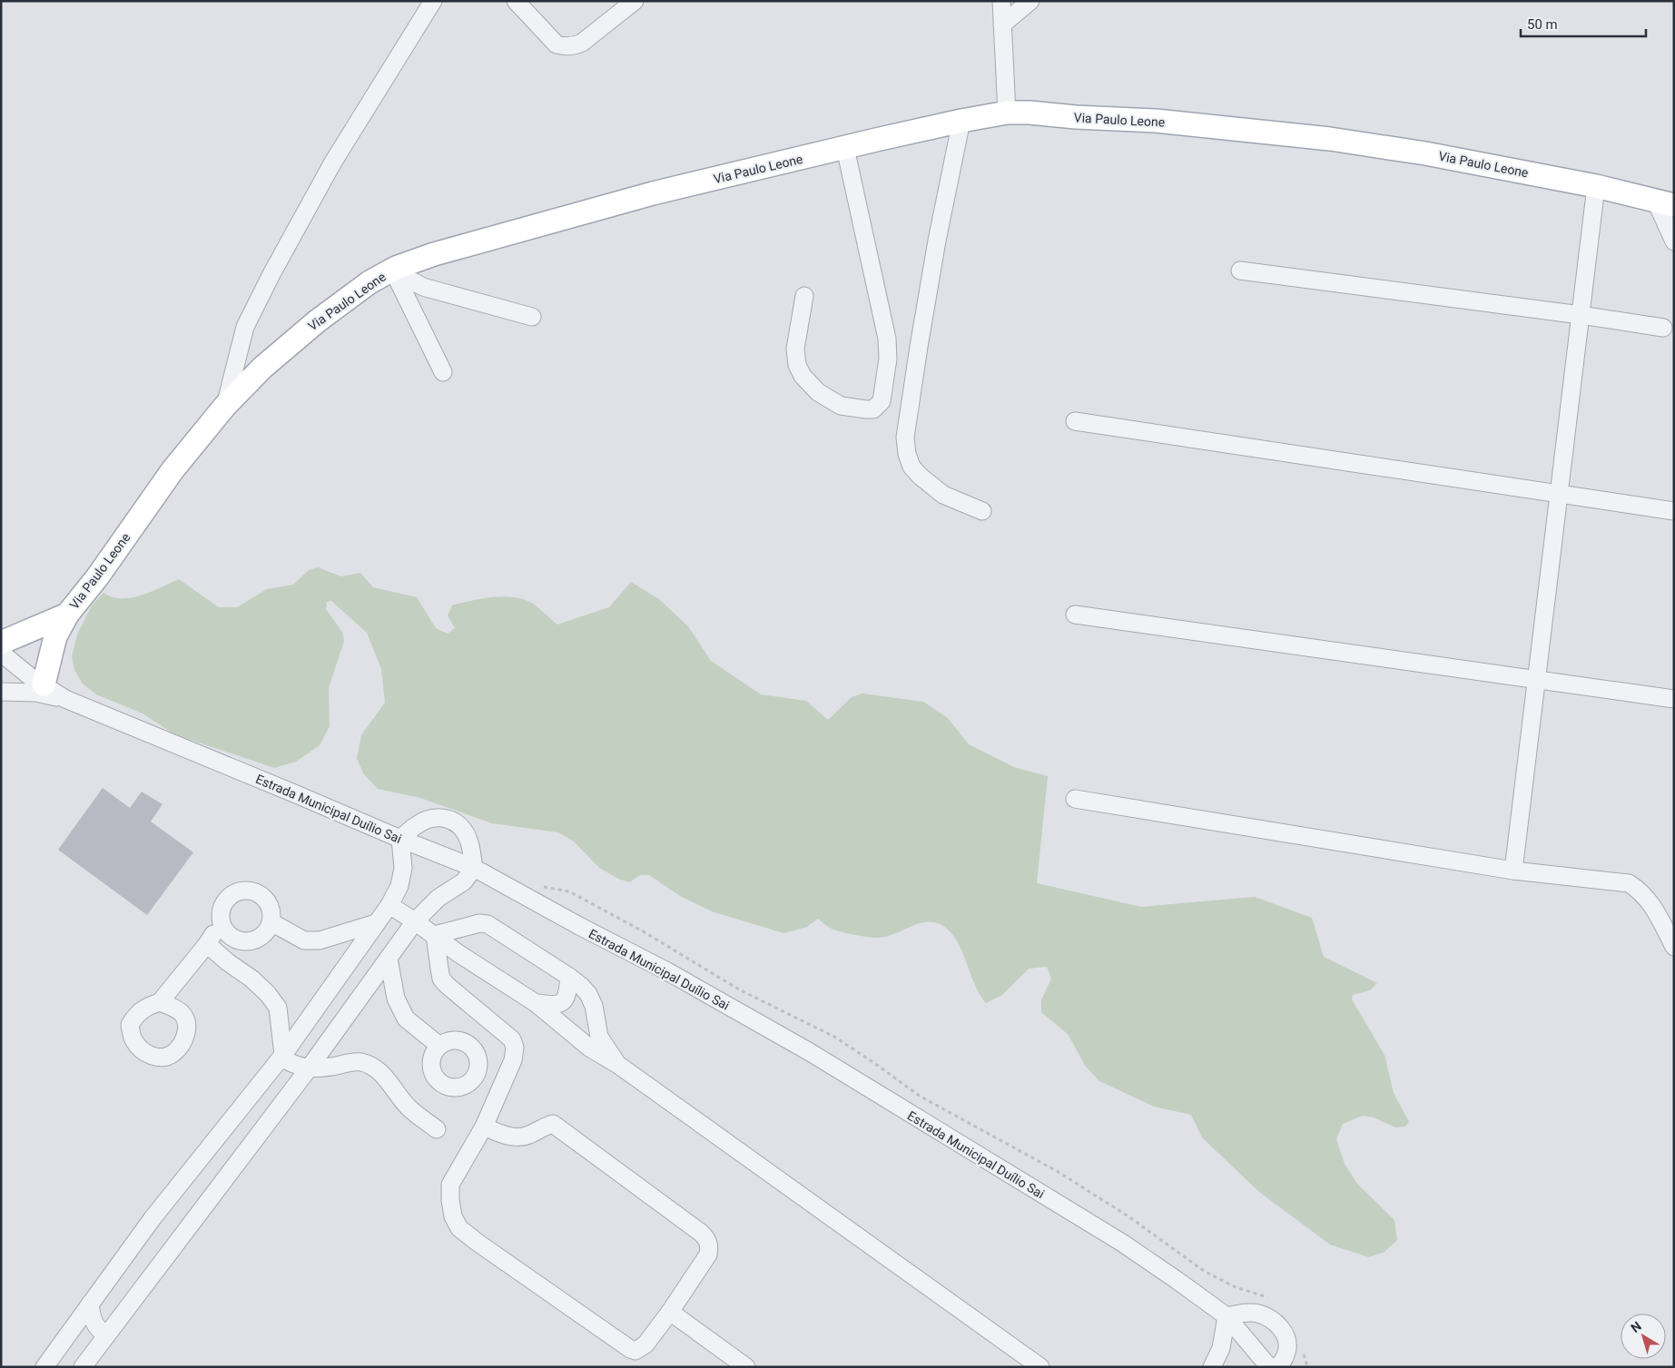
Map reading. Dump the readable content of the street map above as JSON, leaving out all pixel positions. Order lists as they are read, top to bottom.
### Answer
{
  "streets": {
    "main road": ["Via Paulo Leone"],
    "street": ["Estrada Municipal Duílio Sai"]
  },
  "scale_bar": "50 m",
  "north": "top left"
}
